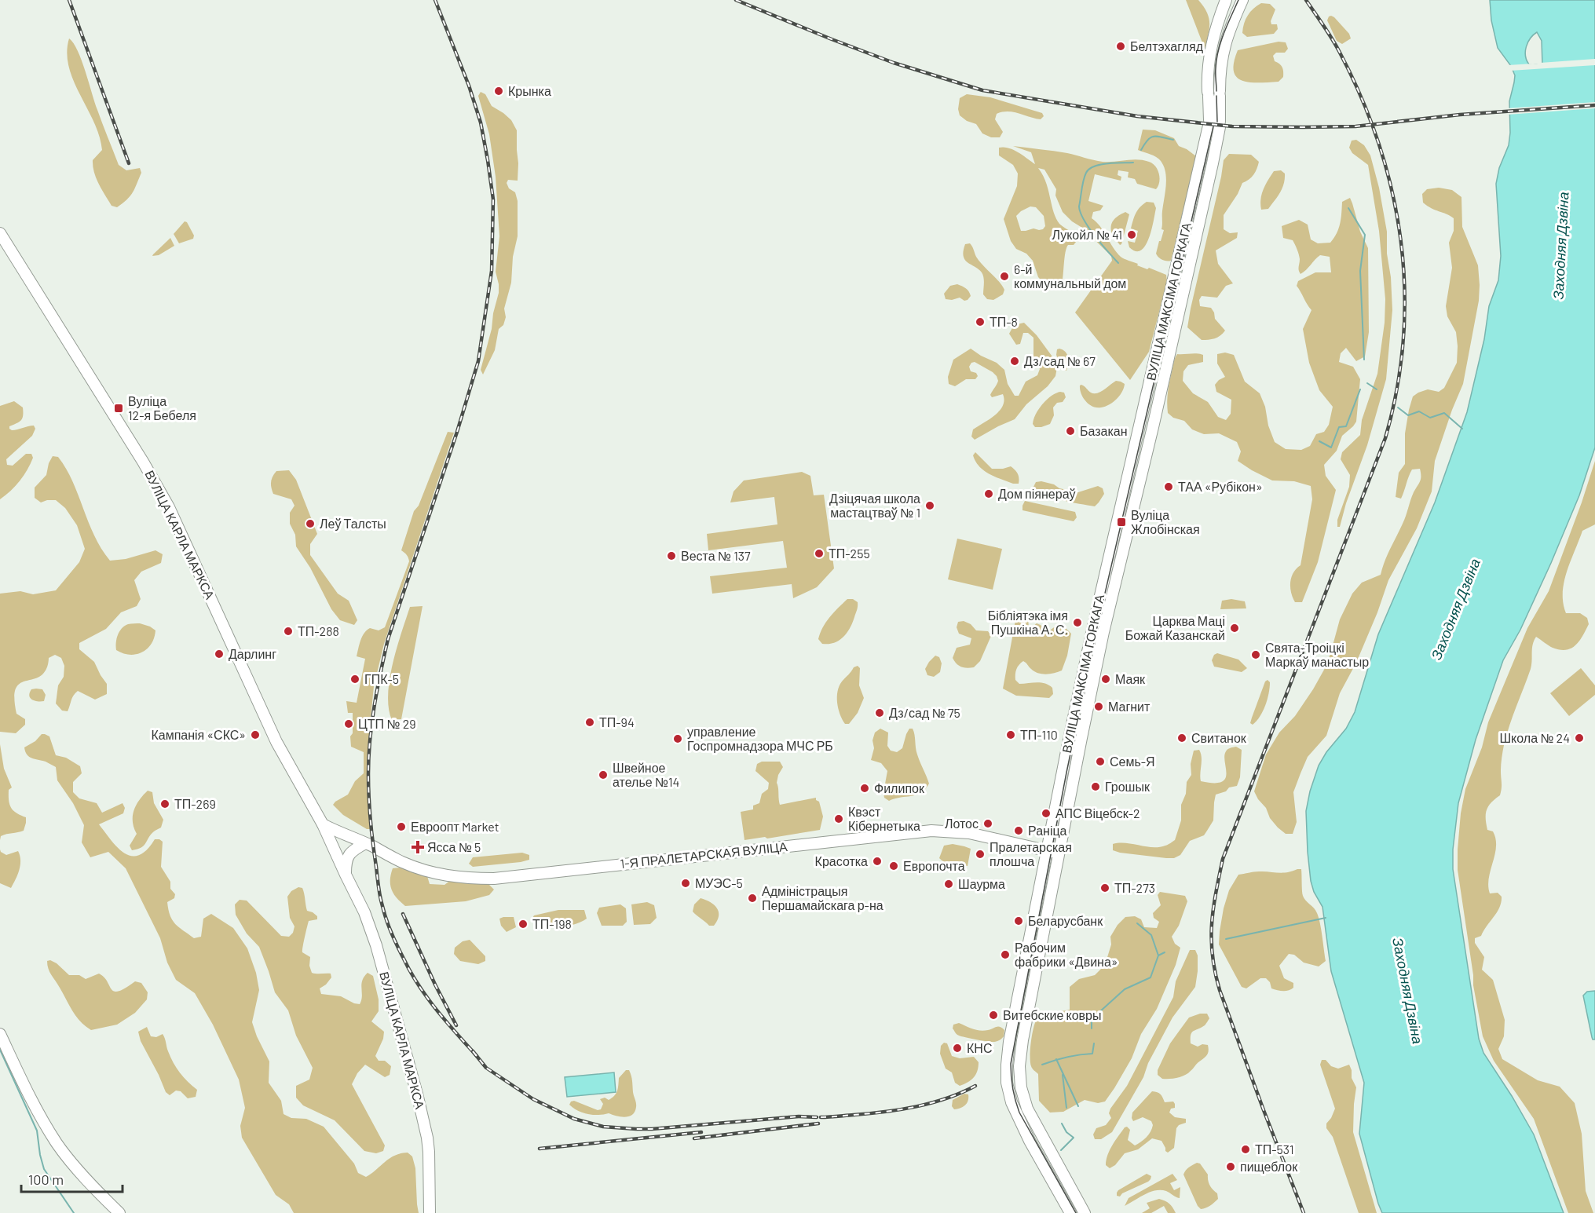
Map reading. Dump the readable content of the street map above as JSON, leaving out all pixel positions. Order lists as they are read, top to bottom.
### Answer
{
  "streets": {
    "main road": ["ВУЛІЦА МАКСІМА ГОРКАГА", "ВУЛІЦА КАРЛА МАРКСА", "1-Я ПРАЛЕТАРСКАЯ ВУЛІЦА"]
  },
  "crossings": [
    ["ВУЛІЦА МАКСІМА ГОРКАГА", "1-Я ПРАЛЕТАРСКАЯ ВУЛІЦА"]
  ],
  "water": ["Заходняя Дзвіна"],
  "places": {
    "other": [
      "Белтэхагляд",
      "Крынка",
      "Лукойл № 41",
      "6-й коммунальный дом",
      "ТП-8",
      "Дз/сад № 67",
      "Базакан",
      "ТАА «Рубікон»",
      "Дом піянераў",
      "Дзіцячая школа мастацтваў № 1",
      "Леў Талсты",
      "ТП-255",
      "Веста № 137",
      "Бібліятэка імя Пушкіна А. С.",
      "Царква Маці Божай Казанскай",
      "ТП-288",
      "Дарлинг",
      "Свята-Троіцкі Маркаў манастыр",
      "ГПК-5",
      "Маяк",
      "Магнит",
      "Дз/сад № 75",
      "ТП-94",
      "ЦТП № 29",
      "Кампанія «СКС»",
      "ТП-110",
      "Свитанок",
      "Школа № 24",
      "управление Госпромнадзора МЧС РБ",
      "Семь-Я",
      "Швейное ателье №14",
      "Грошык",
      "Филипок",
      "ТП-269",
      "АПС Віцебск-2",
      "Квэст Кібернетыка",
      "Лотос",
      "Евроопт Market",
      "Раніца",
      "Пралетарская плошча",
      "Красотка",
      "Европочта",
      "МУЭС-5",
      "Шаурма",
      "ТП-273",
      "Адміністрацыя Першамайскага р-на",
      "Беларусбанк",
      "ТП-198",
      "Рабочим фабрики «Двина»",
      "Витебские ковры",
      "КНС",
      "ТП-531",
      "пищеблок"
    ],
    "transit": ["Вуліца 12-я Бебеля", "Вуліца Жлобінская"],
    "health": ["Ясса № 5"]
  },
  "scale_bar": "100 m"
}
